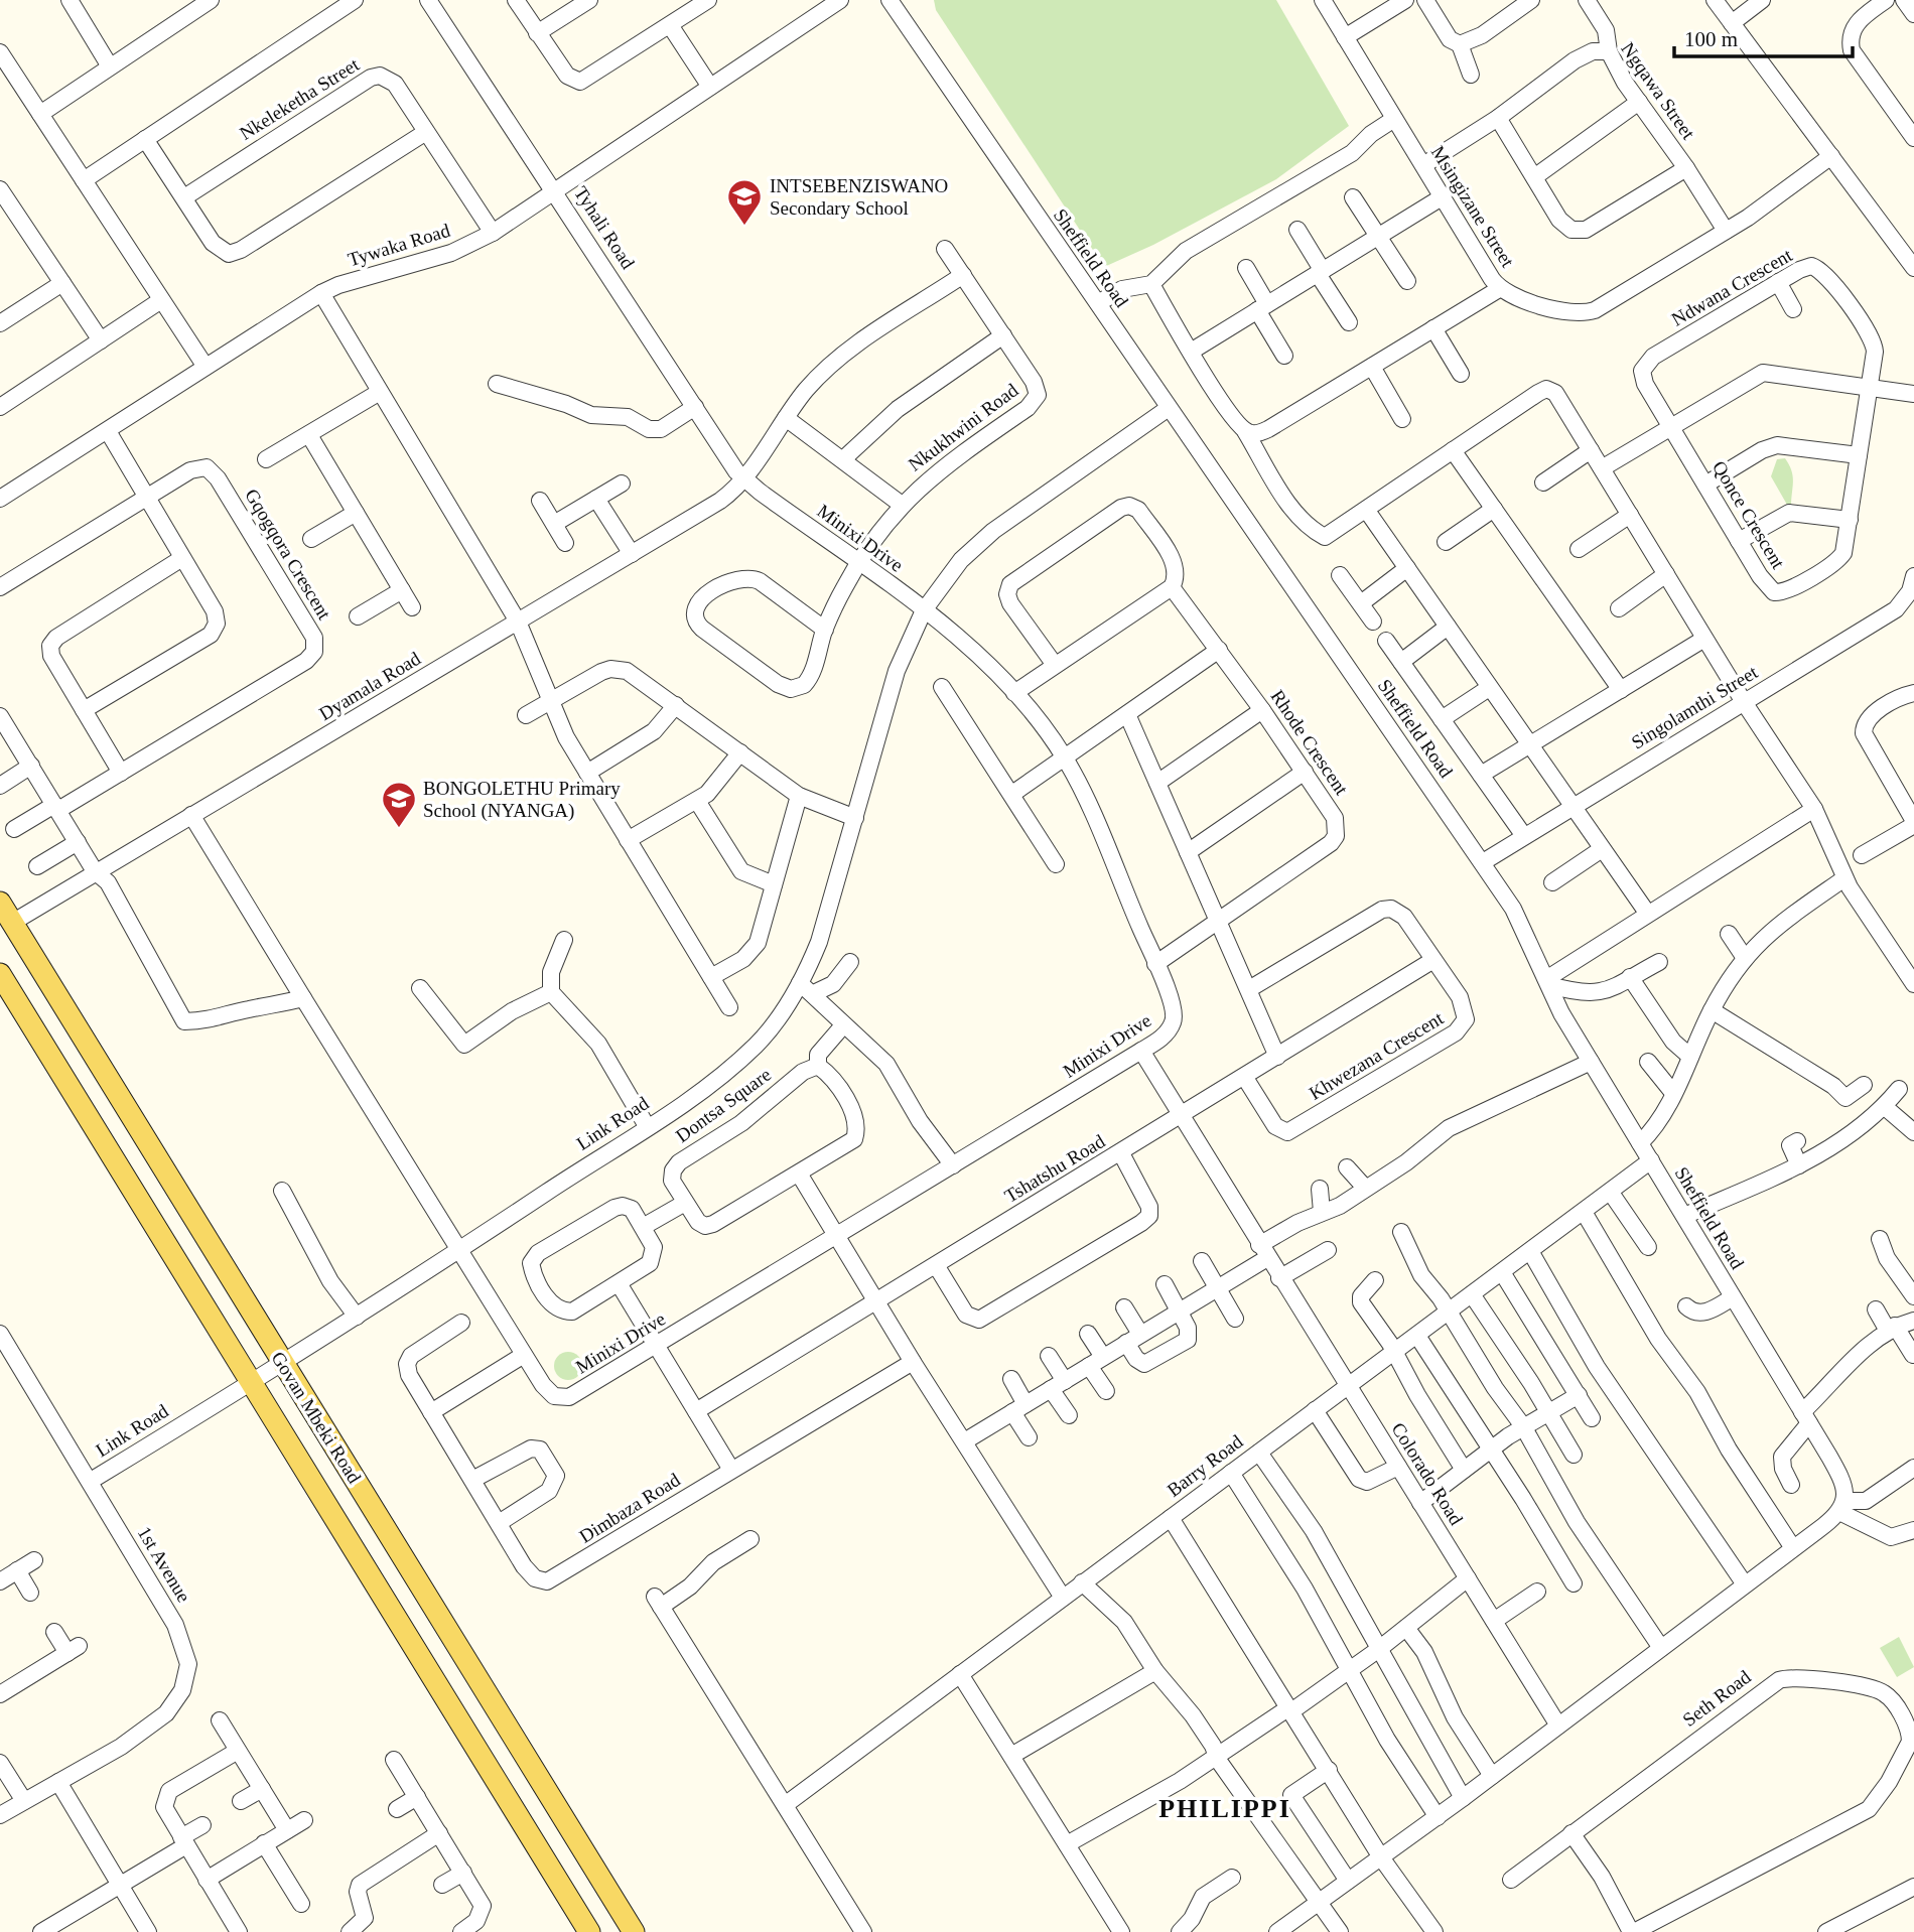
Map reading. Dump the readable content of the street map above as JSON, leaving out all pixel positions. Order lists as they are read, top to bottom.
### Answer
{
  "streets": {
    "main road": ["Govan Mbeki Road"],
    "street": [
      "Ngqawa Street",
      "Nkeleketha Street",
      "Msingizane Street",
      "Tyhali Road",
      "Tywaka Road",
      "Sheffield Road",
      "Ndwana Crescent",
      "Nkukhwini Road",
      "Qonce Crescent",
      "Minixi Drive",
      "Gqogqora Crescent",
      "Dyamala Road",
      "Singolamthi Street",
      "Rhode Crescent",
      "Khwezana Crescent",
      "Dontsa Square",
      "Link Road",
      "Tshatshu Road",
      "Barry Road",
      "Colorado Road",
      "Dimbaza Road",
      "1st Avenue",
      "Seth Road"
    ]
  },
  "crossings": [
    ["Ngqawa Street", "Msingizane Street"],
    ["Nkeleketha Street", "Tywaka Road"],
    ["Tyhali Road", "Tywaka Road"],
    ["Tyhali Road", "Minixi Drive"],
    ["Tyhali Road", "Dyamala Road"],
    ["Sheffield Road", "Singolamthi Street"],
    ["Sheffield Road", "Link Road"],
    ["Sheffield Road", "Barry Road"],
    ["Ndwana Crescent", "Qonce Crescent"],
    ["Nkukhwini Road", "Minixi Drive"],
    ["Nkukhwini Road", "Dyamala Road"],
    ["Minixi Drive", "Dyamala Road"],
    ["Minixi Drive", "Rhode Crescent"],
    ["Minixi Drive", "Link Road"],
    ["Minixi Drive", "Colorado Road"],
    ["Dyamala Road", "Govan Mbeki Road"],
    ["Khwezana Crescent", "Tshatshu Road"],
    ["Link Road", "Govan Mbeki Road"],
    ["Link Road", "1st Avenue"],
    ["Tshatshu Road", "Colorado Road"],
    ["Barry Road", "Colorado Road"]
  ],
  "districts": ["PHILIPPI"],
  "places": {
    "school or university": ["INTSEBENZISWANO Secondary School", "BONGOLETHU Primary School (NYANGA)"]
  },
  "scale_bar": "100 m"
}
